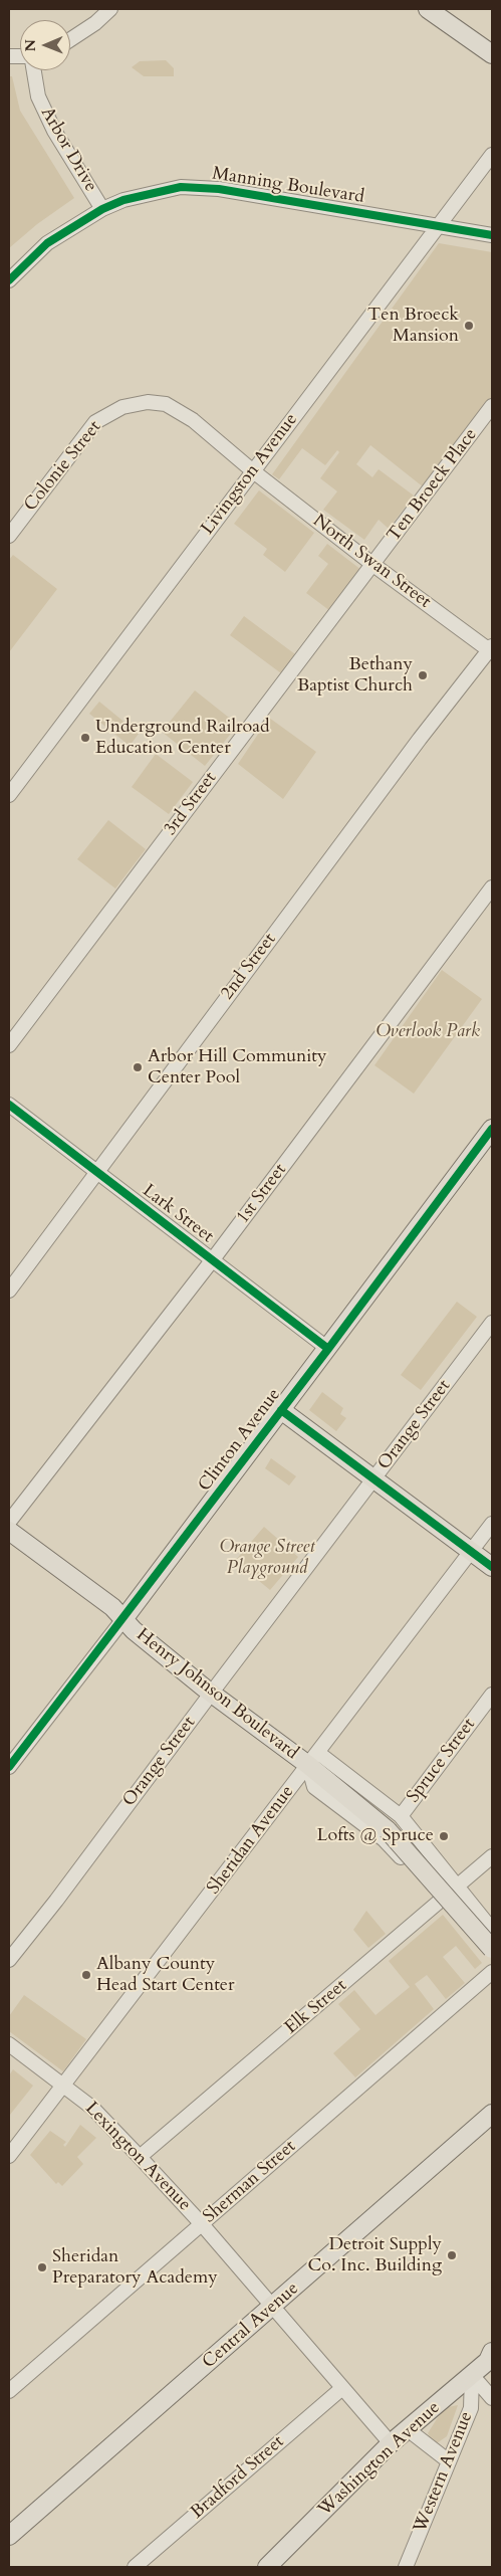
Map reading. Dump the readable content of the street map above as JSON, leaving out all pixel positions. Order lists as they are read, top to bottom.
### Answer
{
  "streets": {
    "main road": [
      "Clinton Avenue",
      "Henry Johnson Boulevard",
      "Central Avenue",
      "Washington Avenue"
    ],
    "street": [
      "Arbor Drive",
      "Manning Boulevard",
      "Colonie Street",
      "Livingston Avenue",
      "Ten Broeck Place",
      "North Swan Street",
      "3rd Street",
      "2nd Street",
      "1st Street",
      "Lark Street",
      "Orange Street",
      "Spruce Street",
      "Sheridan Avenue",
      "Elk Street",
      "Lexington Avenue",
      "Sherman Street",
      "Western Avenue",
      "Bradford Street"
    ]
  },
  "crossings": [
    ["Arbor Drive", "Manning Boulevard"],
    ["Manning Boulevard", "Livingston Avenue"],
    ["Colonie Street", "Livingston Avenue"],
    ["Colonie Street", "North Swan Street"],
    ["Livingston Avenue", "North Swan Street"],
    ["Ten Broeck Place", "North Swan Street"],
    ["Ten Broeck Place", "3rd Street"],
    ["North Swan Street", "3rd Street"],
    ["North Swan Street", "2nd Street"],
    ["2nd Street", "Lark Street"],
    ["1st Street", "Lark Street"],
    ["Lark Street", "Clinton Avenue"],
    ["Orange Street", "Henry Johnson Boulevard"],
    ["Clinton Avenue", "Henry Johnson Boulevard"],
    ["Henry Johnson Boulevard", "Spruce Street"],
    ["Henry Johnson Boulevard", "Sheridan Avenue"],
    ["Henry Johnson Boulevard", "Elk Street"],
    ["Spruce Street", "Sheridan Avenue"],
    ["Sheridan Avenue", "Lexington Avenue"],
    ["Elk Street", "Lexington Avenue"],
    ["Lexington Avenue", "Sherman Street"],
    ["Lexington Avenue", "Central Avenue"],
    ["Lexington Avenue", "Washington Avenue"],
    ["Lexington Avenue", "Bradford Street"],
    ["Washington Avenue", "Western Avenue"]
  ],
  "parks": ["Overlook Park", "Orange Street Playground"],
  "places": [
    "Ten Broeck Mansion",
    "Bethany Baptist Church",
    "Underground Railroad Education Center",
    "Arbor Hill Community Center Pool",
    "Lofts @ Spruce",
    "Albany County Head Start Center",
    "Detroit Supply Co. Inc. Building",
    "Sheridan Preparatory Academy"
  ],
  "north": "left"
}
